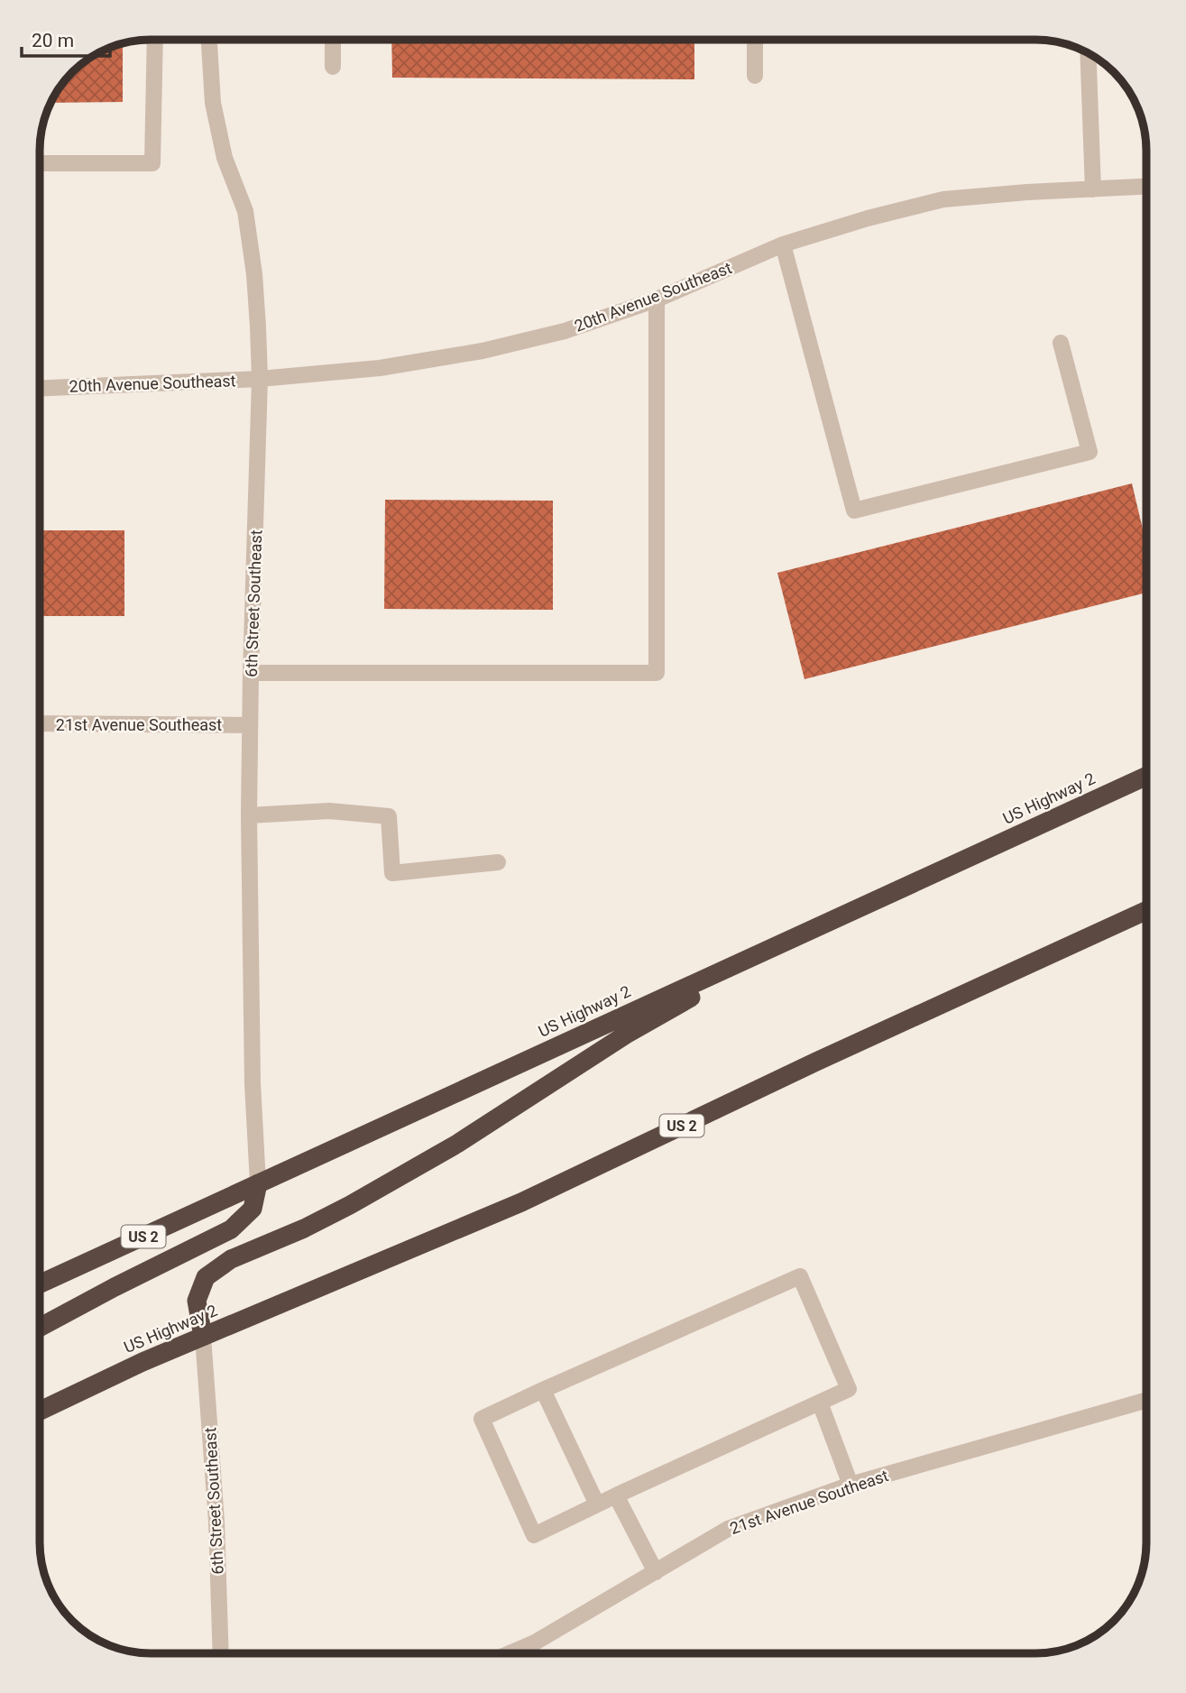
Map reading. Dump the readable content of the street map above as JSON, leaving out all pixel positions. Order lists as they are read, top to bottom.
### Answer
{
  "streets": {
    "highway": ["US Highway 2", "US 2"],
    "street": ["20th Avenue Southeast", "6th Street Southeast", "21st Avenue Southeast"]
  },
  "crossings": [
    ["20th Avenue Southeast", "6th Street Southeast"],
    ["6th Street Southeast", "21st Avenue Southeast"],
    ["6th Street Southeast", "US Highway 2"]
  ],
  "scale_bar": "20 m"
}
